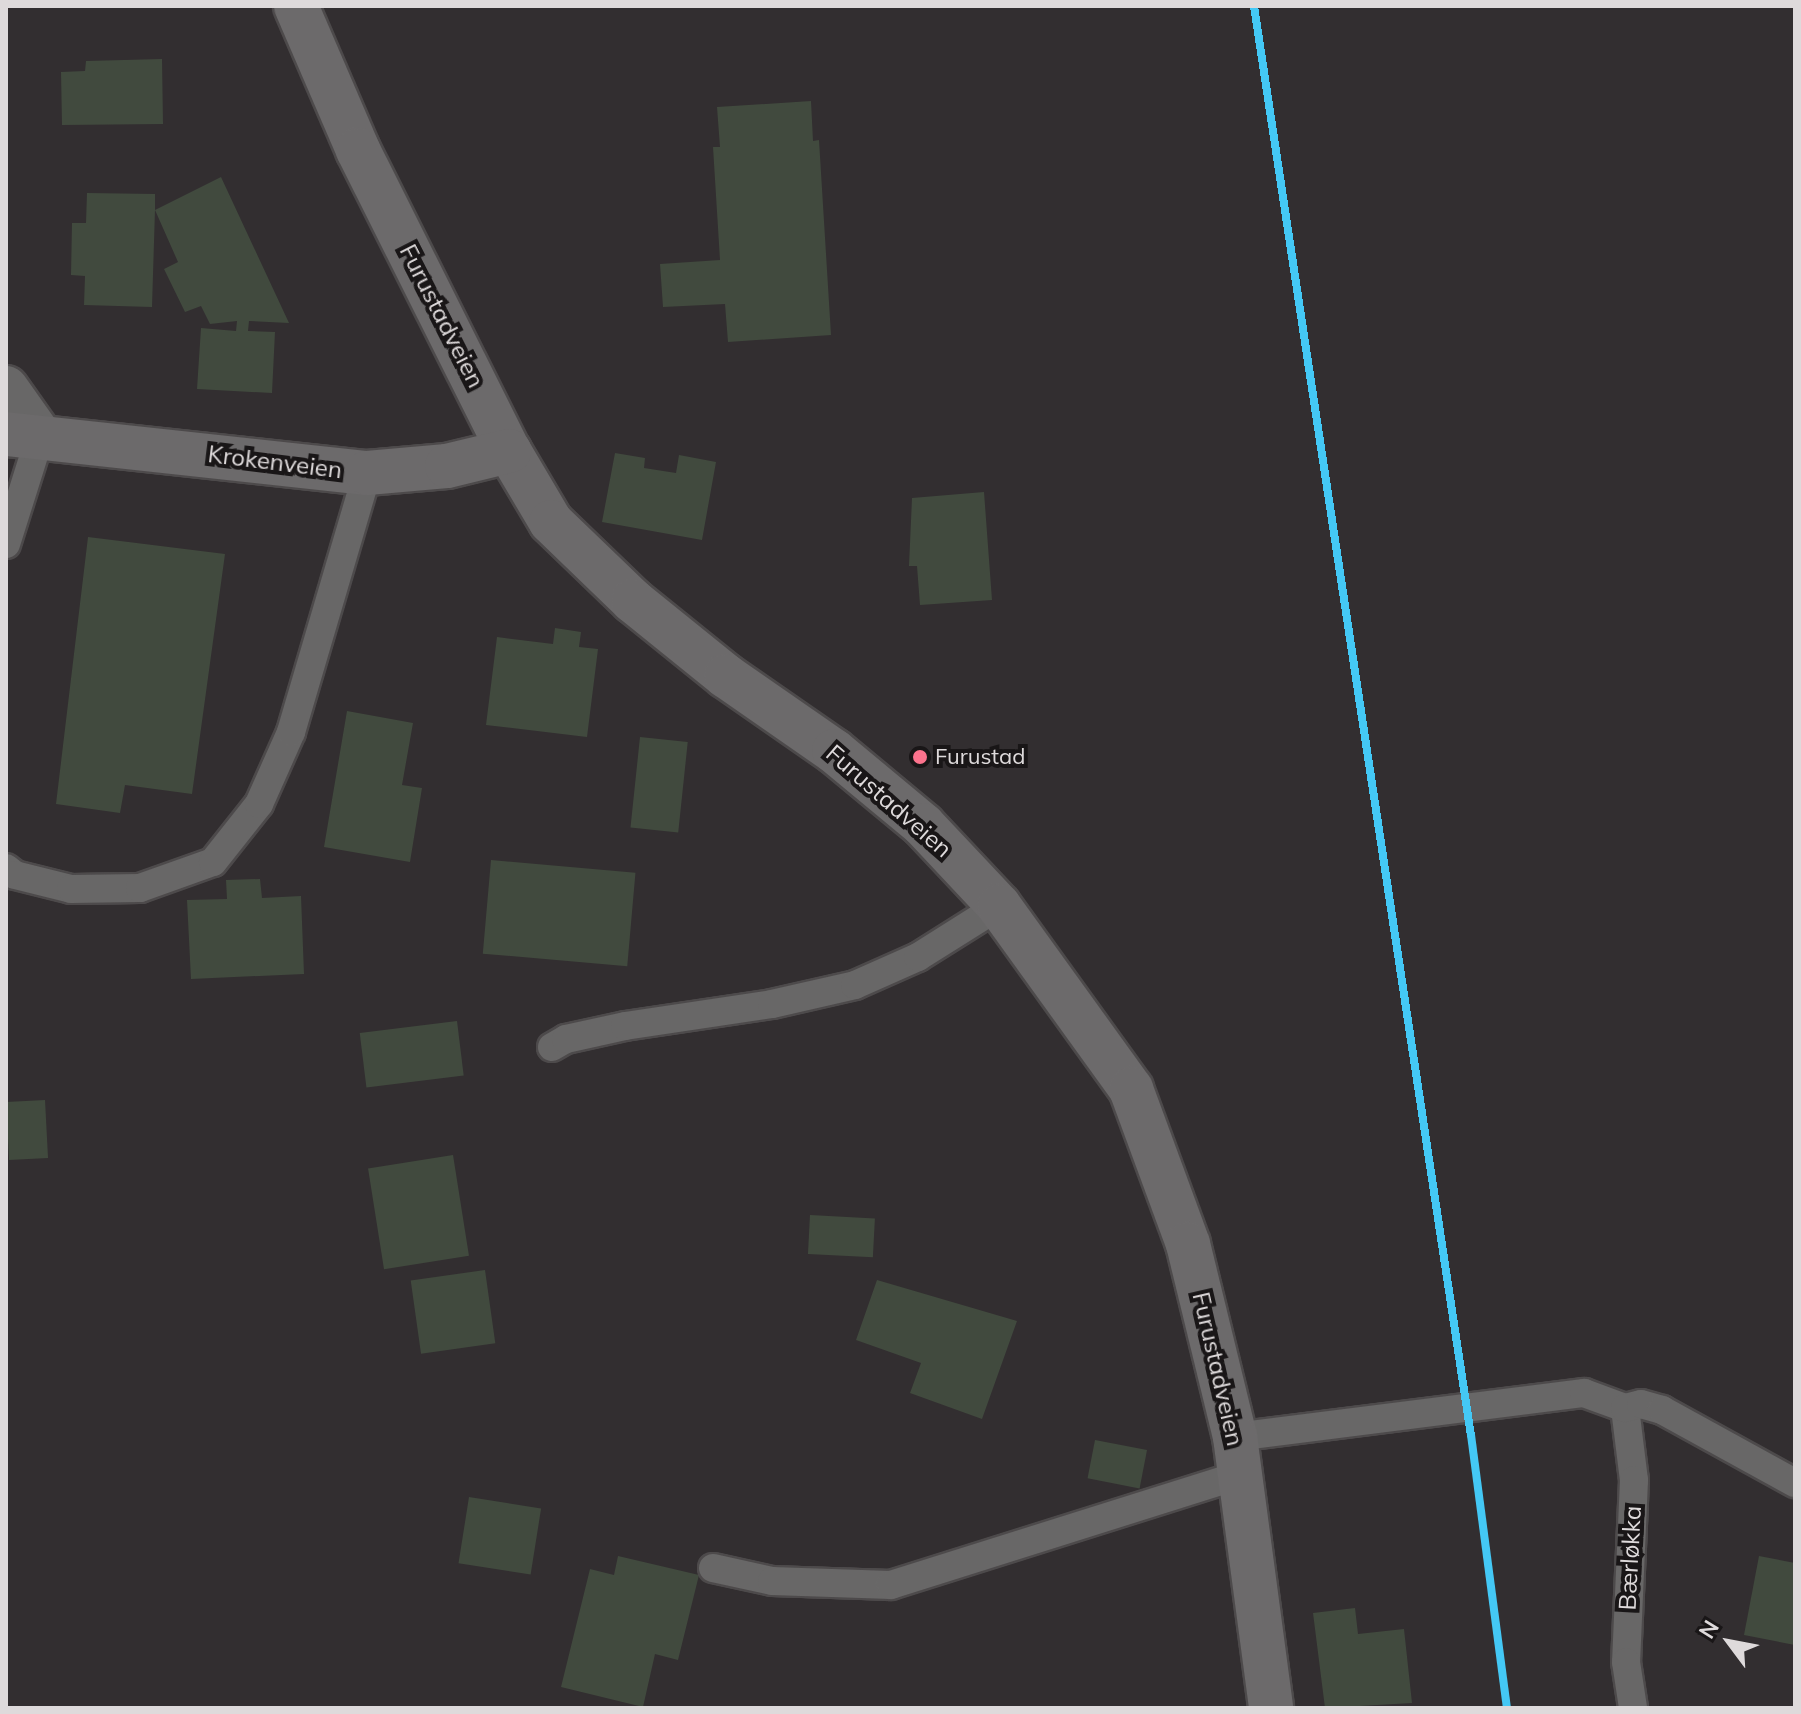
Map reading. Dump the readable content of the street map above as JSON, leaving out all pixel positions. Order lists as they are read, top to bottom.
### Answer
{
  "streets": {
    "main road": ["Furustadveien", "Krokenveien"],
    "lane": ["Bærløkka"]
  },
  "crossings": [
    ["Furustadveien", "Krokenveien"]
  ],
  "places": ["Furustad"],
  "north": "top left"
}
